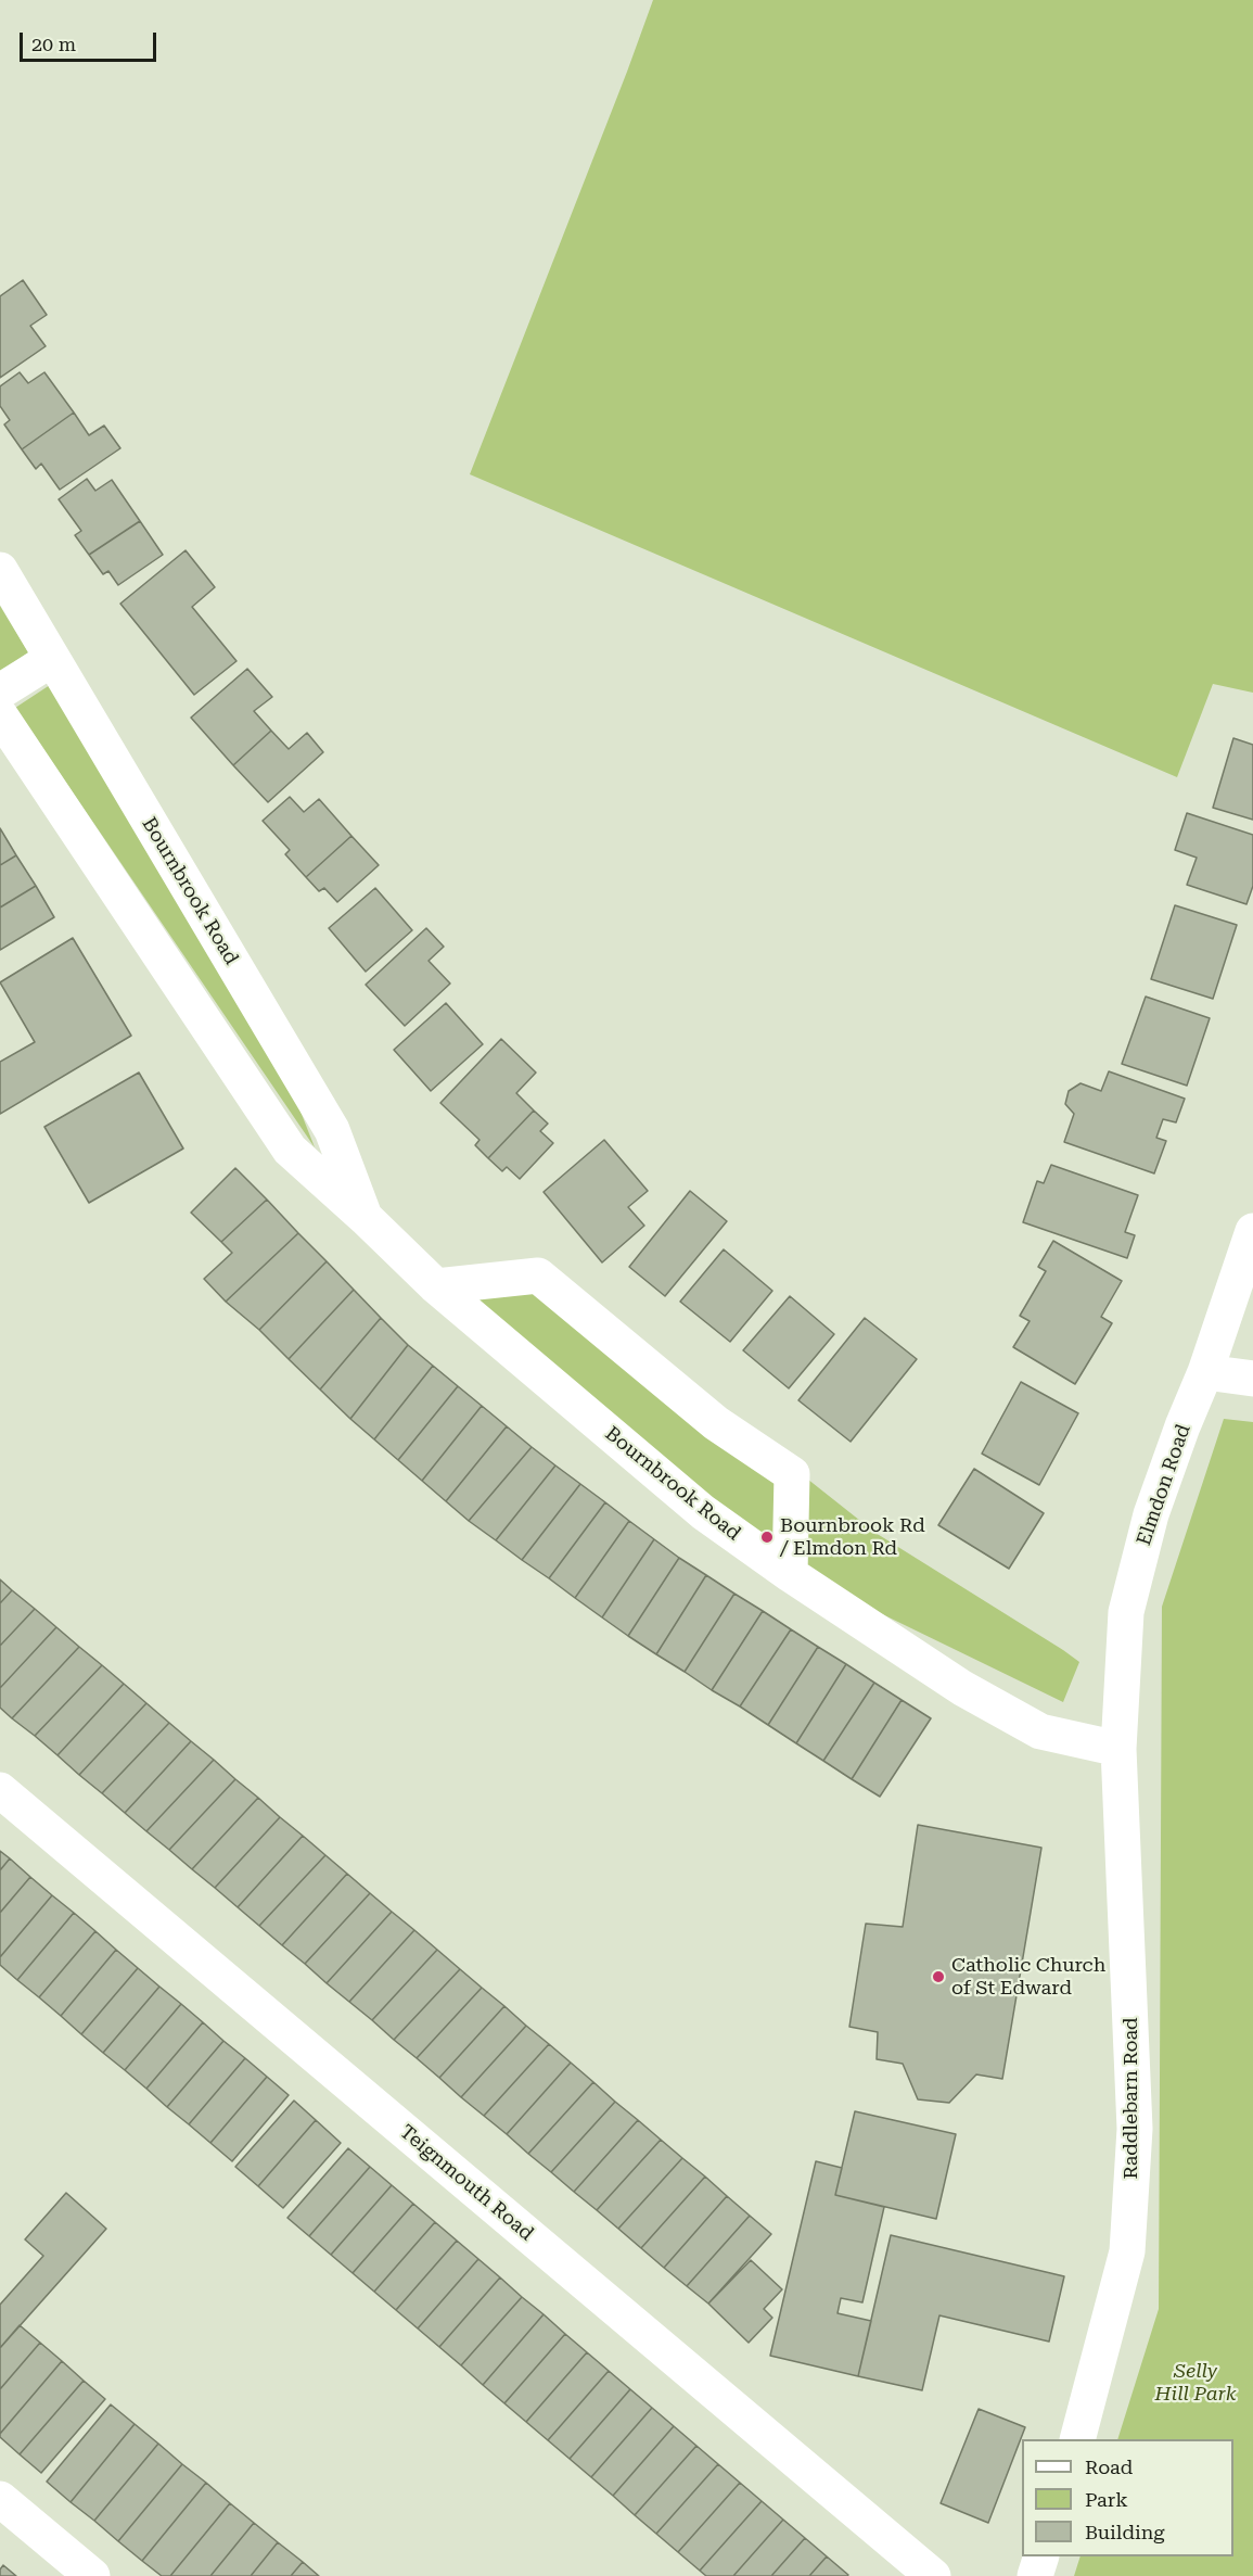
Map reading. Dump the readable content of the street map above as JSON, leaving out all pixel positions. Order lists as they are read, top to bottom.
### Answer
{
  "streets": {
    "street": [
      "Bournbrook Road",
      "Elmdon Road",
      "Raddlebarn Road",
      "Teignmouth Road"
    ]
  },
  "crossings": [
    ["Bournbrook Road", "Elmdon Road"],
    ["Bournbrook Road", "Raddlebarn Road"],
    ["Elmdon Road", "Raddlebarn Road"]
  ],
  "parks": ["Selly Hill Park"],
  "places": ["Bournbrook Rd / Elmdon Rd", "Catholic Church of St Edward"],
  "legend": ["Road", "Park", "Building"],
  "scale_bar": "20 m"
}
